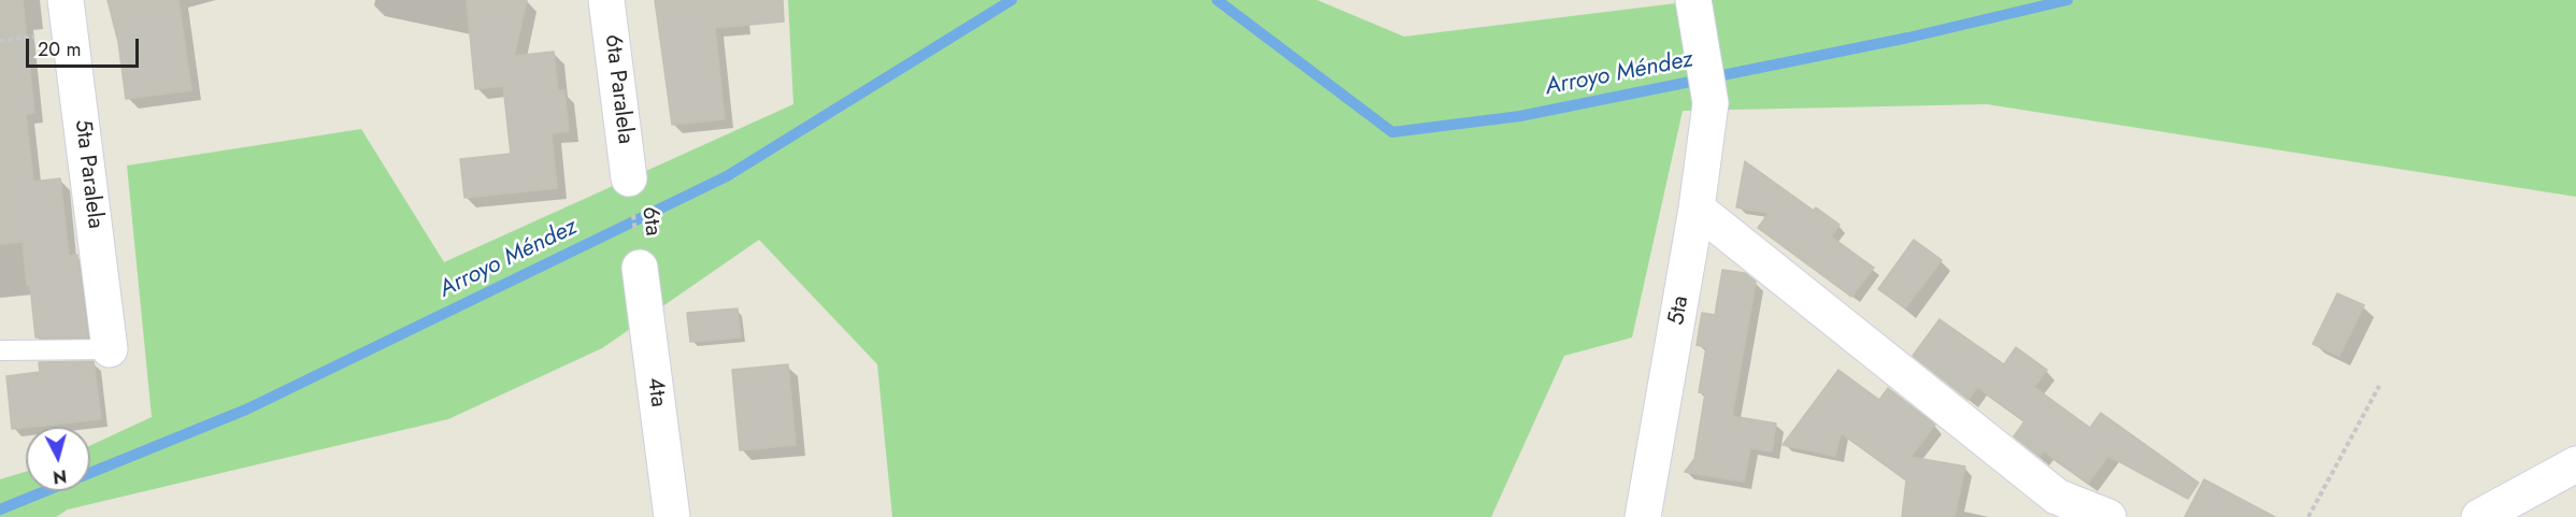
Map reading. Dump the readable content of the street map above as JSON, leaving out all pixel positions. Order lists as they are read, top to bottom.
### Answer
{
  "streets": {
    "street": [
      "6ta Paralela",
      "5ta Paralela",
      "5ta",
      "4ta"
    ],
    "path": ["6ta"]
  },
  "crossings": [
    ["6ta Paralela", "6ta"],
    ["6ta", "4ta"]
  ],
  "water": ["Arroyo Méndez"],
  "scale_bar": "20 m",
  "north": "bottom"
}
